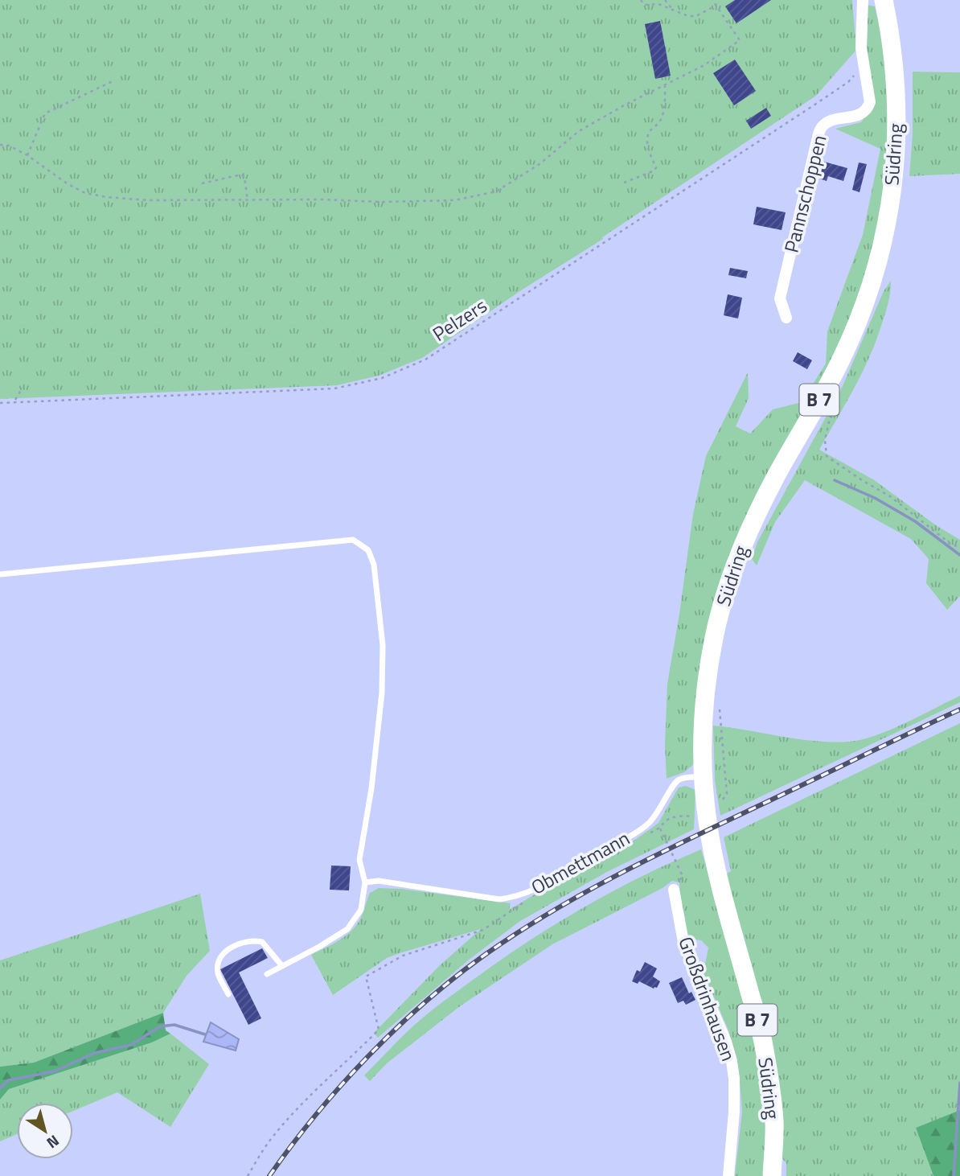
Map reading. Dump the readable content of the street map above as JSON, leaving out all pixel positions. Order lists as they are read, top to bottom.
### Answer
{
  "streets": {
    "main road": ["Südring", "B 7"],
    "street": ["Pannschoppen", "Großdrinhausen"],
    "lane": ["Obmettmann"],
    "path": ["Pelzers"]
  },
  "crossings": [
    ["Südring", "Obmettmann"],
    ["Pannschoppen", "Pelzers"]
  ],
  "north": "bottom right"
}
